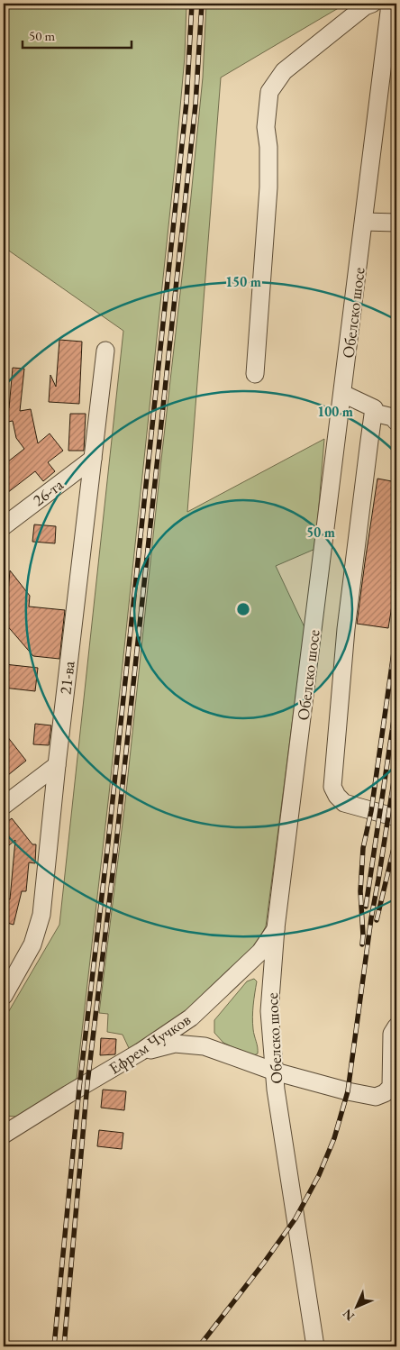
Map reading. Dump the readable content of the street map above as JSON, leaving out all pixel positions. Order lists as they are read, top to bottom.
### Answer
{
  "streets": {
    "street": [
      "Обелско шосе",
      "26-та",
      "21-ва",
      "Ефрем Чучков"
    ]
  },
  "crossings": [
    ["Обелско шосе", "Ефрем Чучков"],
    ["26-та", "21-ва"]
  ],
  "scale_bar": "50 m",
  "north": "bottom left",
  "rings": ["150 m", "100 m", "50 m"]
}
